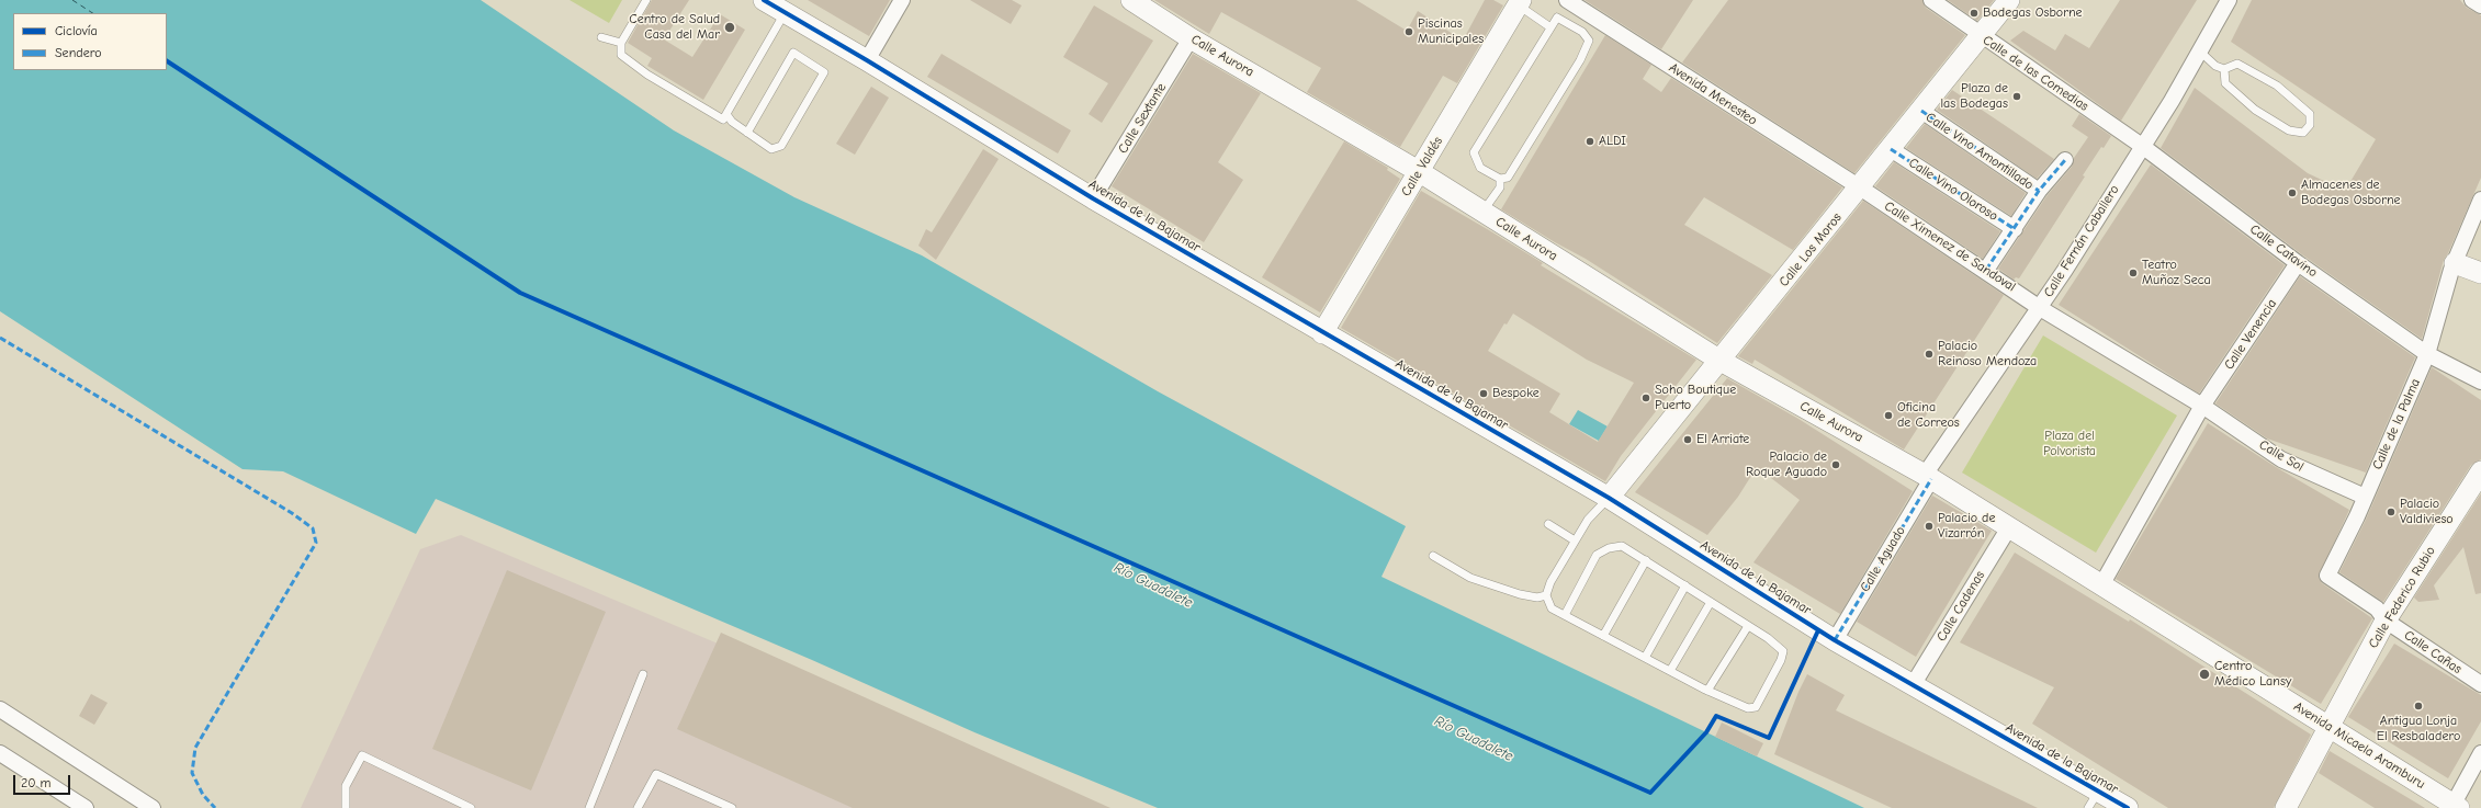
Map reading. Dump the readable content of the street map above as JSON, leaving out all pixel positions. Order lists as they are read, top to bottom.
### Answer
{
  "streets": {
    "street": [
      "Calle Aurora",
      "Calle de las Comedias",
      "Avenida Menesteo",
      "Calle Sextante",
      "Calle Vino Amontillado",
      "Calle Valdés",
      "Calle Vino Oloroso",
      "Avenida de la Bajamar",
      "Calle Fernán Caballero",
      "Calle Ximenez de Sandoval",
      "Calle Los Moros",
      "Calle Catavino",
      "Calle Venencia",
      "Calle de la Palma",
      "Calle Sol",
      "Calle Aguado",
      "Calle Federico Rubio",
      "Calle Cadenas",
      "Calle Cañas",
      "Avenida Micaela Aramburu"
    ]
  },
  "crossings": [
    ["Calle Aurora", "Calle Sextante"],
    ["Calle Aurora", "Calle Valdés"],
    ["Calle Aurora", "Calle Fernán Caballero"],
    ["Calle Aurora", "Calle Los Moros"],
    ["Calle Aurora", "Calle Aguado"],
    ["Calle de las Comedias", "Calle Fernán Caballero"],
    ["Calle de las Comedias", "Calle Los Moros"],
    ["Calle de las Comedias", "Calle Catavino"],
    ["Avenida Menesteo", "Calle Ximenez de Sandoval"],
    ["Avenida Menesteo", "Calle Los Moros"],
    ["Calle Sextante", "Avenida de la Bajamar"],
    ["Calle Vino Amontillado", "Calle Los Moros"],
    ["Calle Valdés", "Avenida de la Bajamar"],
    ["Calle Vino Oloroso", "Calle Los Moros"],
    ["Avenida de la Bajamar", "Calle Los Moros"],
    ["Avenida de la Bajamar", "Calle Aguado"],
    ["Avenida de la Bajamar", "Calle Cadenas"],
    ["Calle Fernán Caballero", "Calle Ximenez de Sandoval"],
    ["Calle Fernán Caballero", "Calle Catavino"],
    ["Calle Fernán Caballero", "Calle Aguado"],
    ["Calle Ximenez de Sandoval", "Calle Los Moros"],
    ["Calle Ximenez de Sandoval", "Calle Venencia"],
    ["Calle Ximenez de Sandoval", "Calle Sol"],
    ["Calle Catavino", "Calle Venencia"],
    ["Calle Catavino", "Calle de la Palma"],
    ["Calle Venencia", "Calle Sol"],
    ["Calle Venencia", "Avenida Micaela Aramburu"],
    ["Calle de la Palma", "Calle Sol"],
    ["Calle de la Palma", "Calle Federico Rubio"],
    ["Calle de la Palma", "Calle Cañas"],
    ["Calle Federico Rubio", "Calle Cañas"],
    ["Calle Federico Rubio", "Avenida Micaela Aramburu"]
  ],
  "water": ["Río Guadalete"],
  "parks": ["Plaza del Polvorista"],
  "places": [
    "Bodegas Osborne",
    "Centro de Salud Casa del Mar",
    "Piscinas Municipales",
    "Plaza de las Bodegas",
    "ALDI",
    "Almacenes de Bodegas Osborne",
    "Teatro Muñoz Seca",
    "Palacio Reinoso Mendoza",
    "Bespoke",
    "Soho Boutique Puerto",
    "Oficina de Correos",
    "El Arriate",
    "Palacio de Roque Aguado",
    "Palacio Valdivieso",
    "Palacio de Vizarrón",
    "Centro Médico Lansy",
    "Antigua Lonja El Resbaladero"
  ],
  "legend": ["Ciclovía", "Sendero"],
  "scale_bar": "20 m"
}
